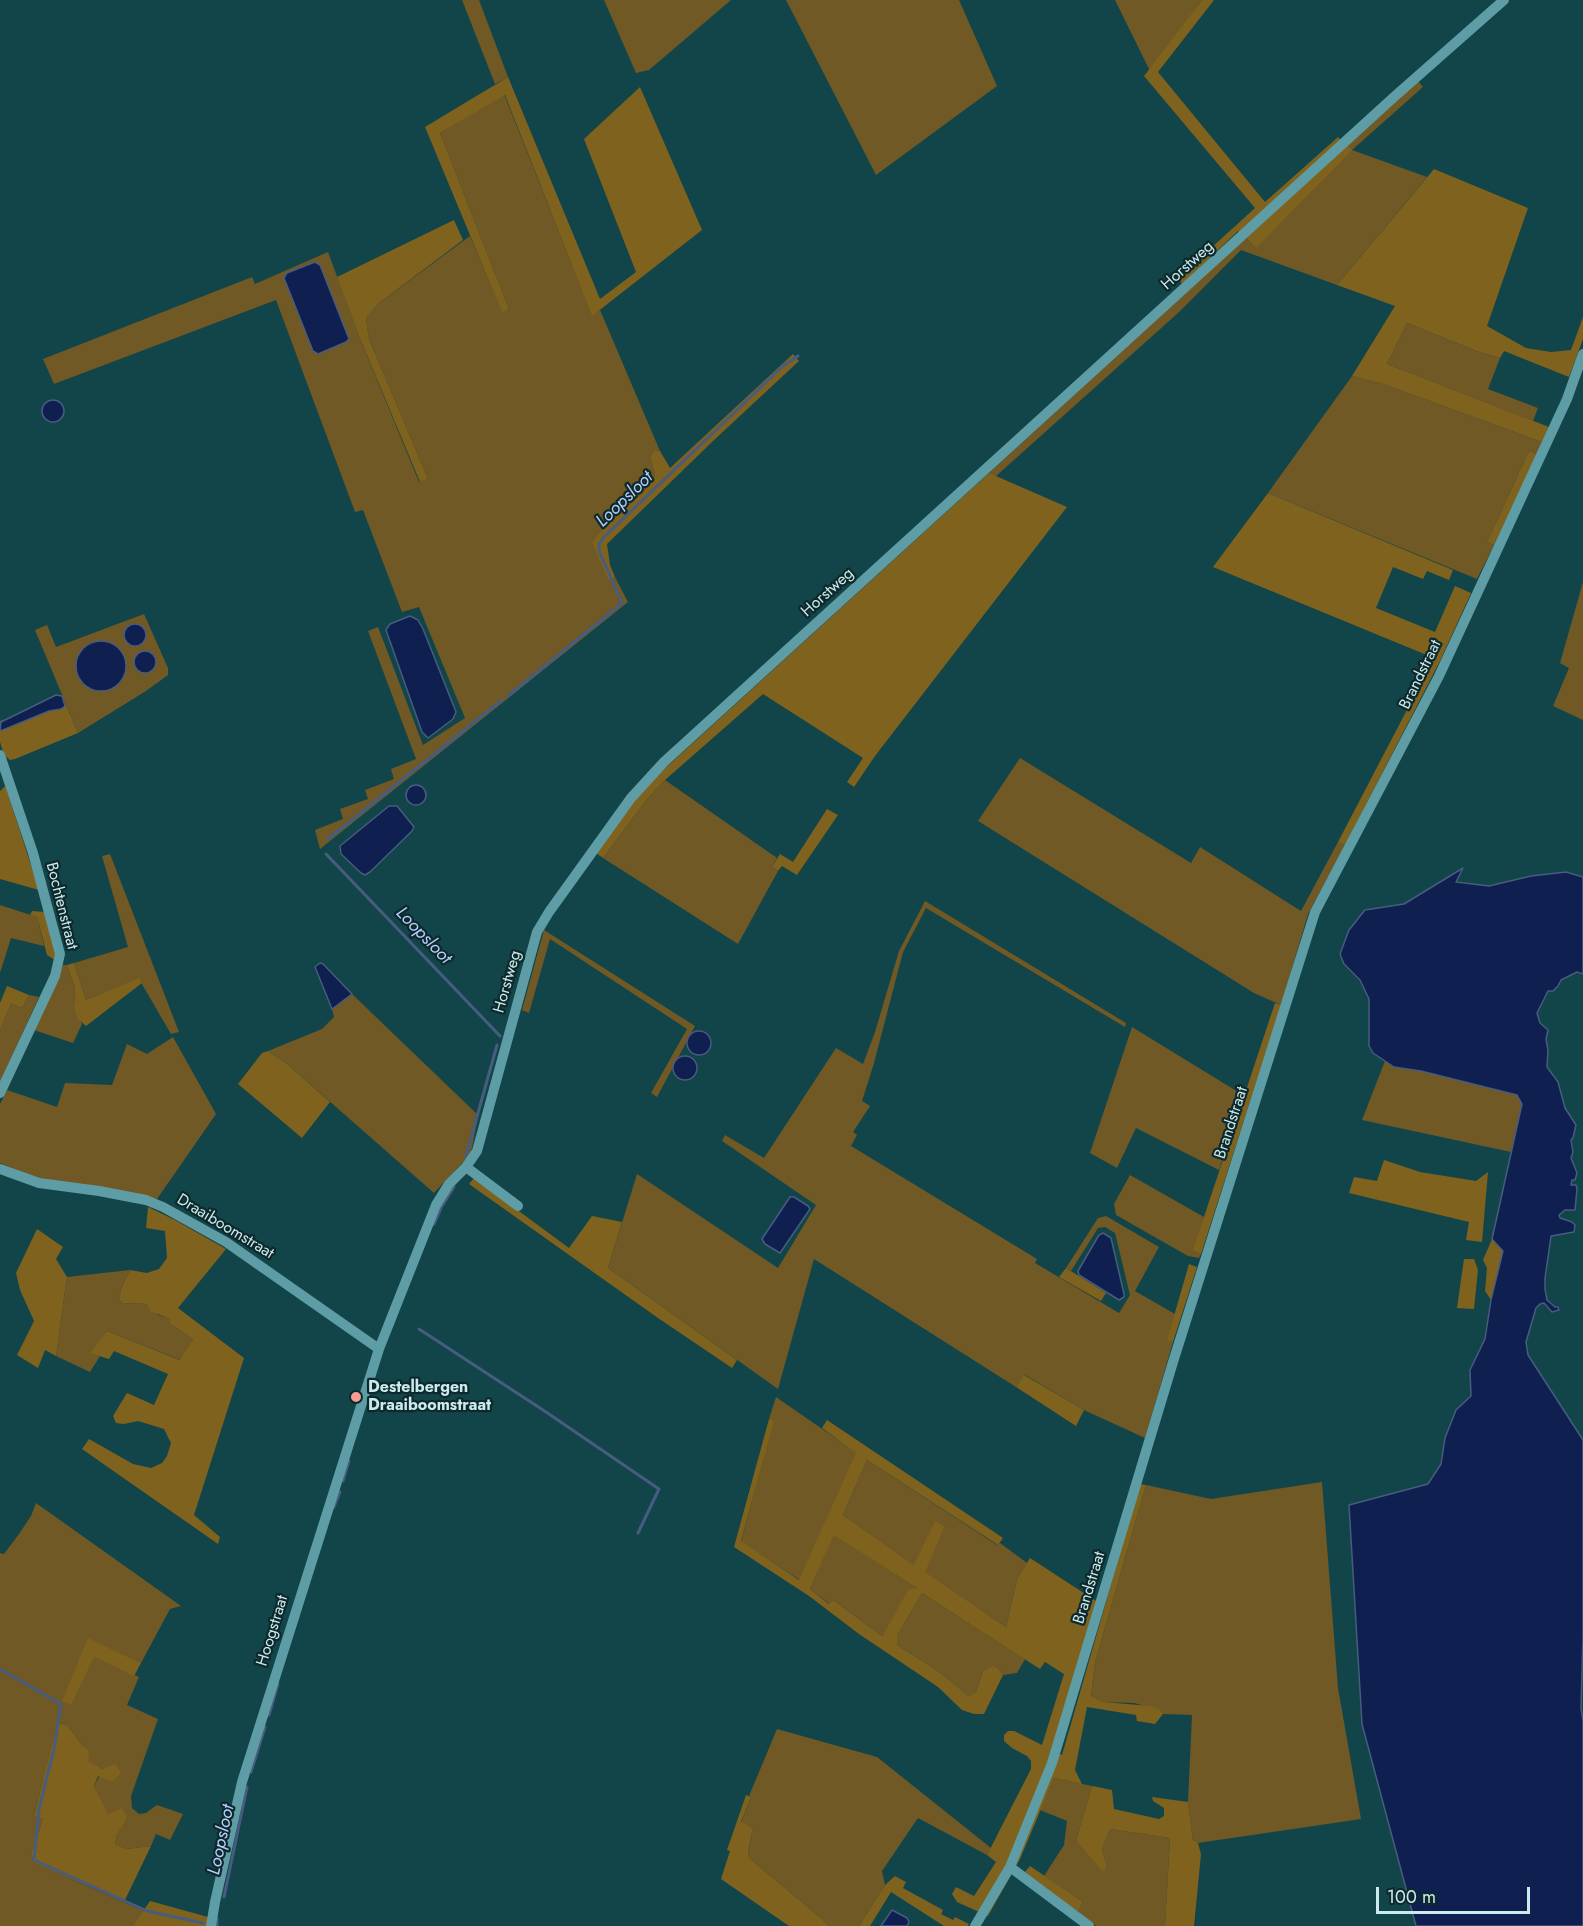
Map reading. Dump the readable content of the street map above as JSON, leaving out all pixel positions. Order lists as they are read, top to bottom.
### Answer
{
  "streets": {
    "street": [
      "Horstweg",
      "Brandstraat",
      "Bochtenstraat",
      "Draaiboomstraat",
      "Hoogstraat"
    ]
  },
  "crossings": [
    ["Horstweg", "Draaiboomstraat"],
    ["Horstweg", "Hoogstraat"],
    ["Draaiboomstraat", "Hoogstraat"]
  ],
  "water": ["Loopsloot"],
  "places": ["Destelbergen Draaiboomstraat"],
  "scale_bar": "100 m"
}
